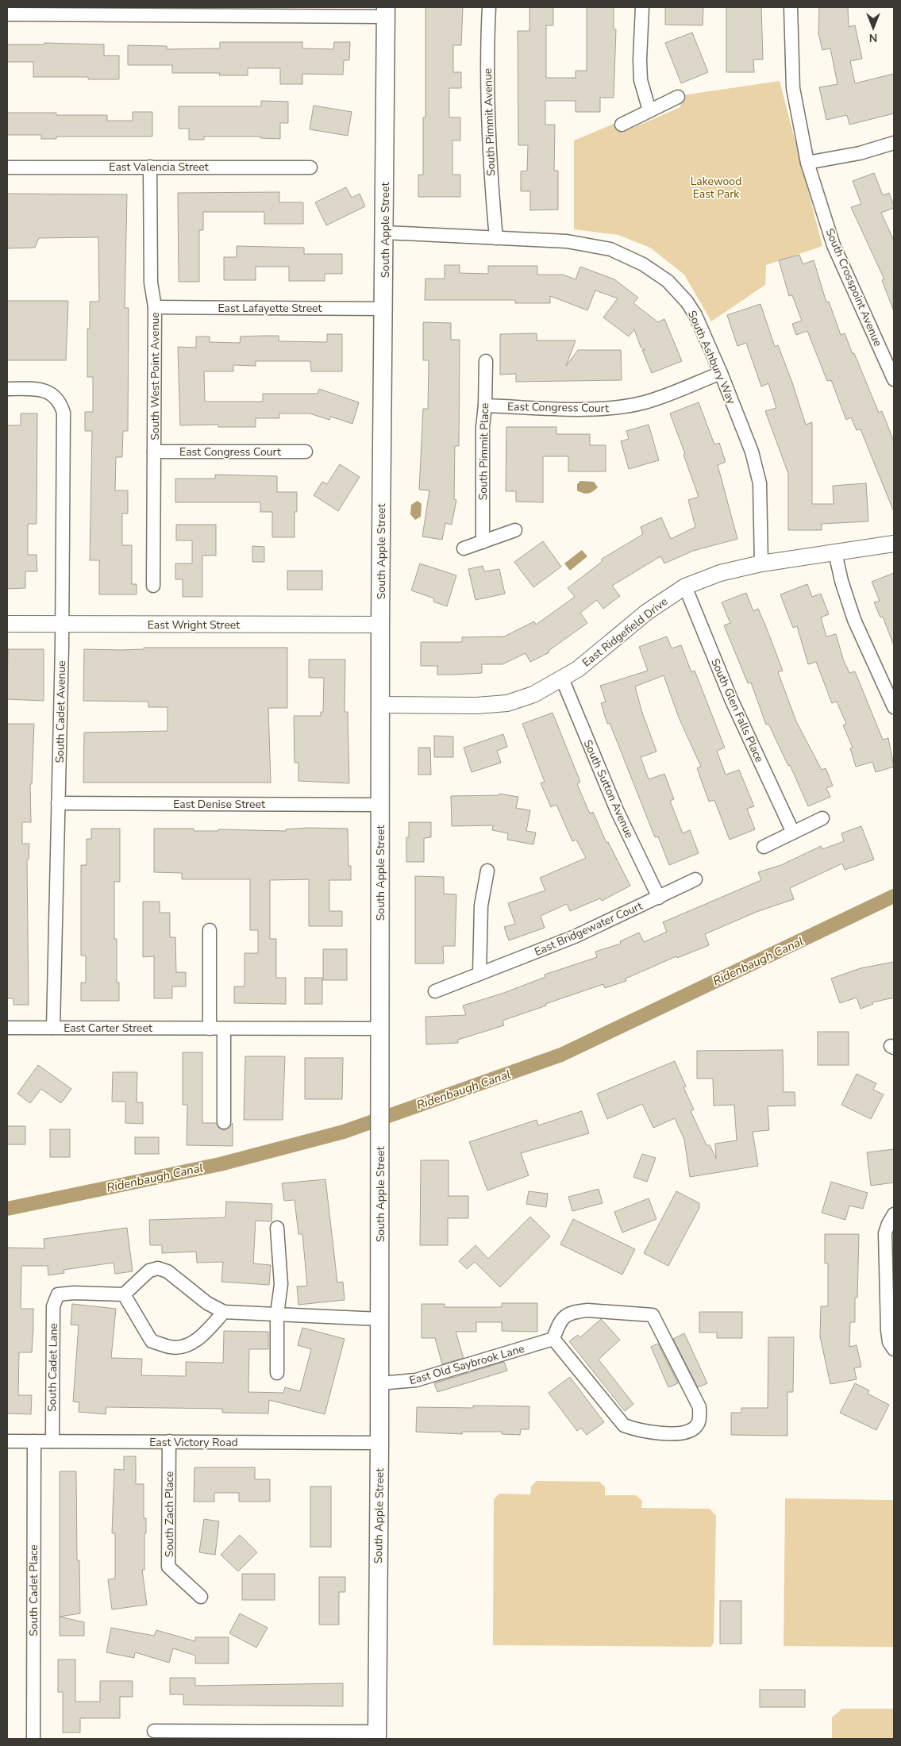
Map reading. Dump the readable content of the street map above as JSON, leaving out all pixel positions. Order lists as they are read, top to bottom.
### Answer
{
  "streets": {
    "main road": ["South Apple Street"],
    "street": [
      "South Pimmit Avenue",
      "East Valencia Street",
      "South Crosspoint Avenue",
      "East Lafayette Street",
      "South Ashbury Way",
      "South West Point Avenue",
      "East Congress Court",
      "South Pimmit Place",
      "East Wright Street",
      "East Ridgefield Drive",
      "South Glen Falls Place",
      "South Cadet Avenue",
      "South Sutton Avenue",
      "East Denise Street",
      "East Bridgewater Court",
      "East Carter Street",
      "East Old Saybrook Lane",
      "South Cadet Lane",
      "East Victory Road",
      "South Zach Place",
      "South Cadet Place"
    ]
  },
  "crossings": [
    ["South Pimmit Avenue", "South Ashbury Way"],
    ["East Valencia Street", "South West Point Avenue"],
    ["South Apple Street", "East Lafayette Street"],
    ["South Apple Street", "South Ashbury Way"],
    ["South Apple Street", "East Wright Street"],
    ["South Apple Street", "East Ridgefield Drive"],
    ["South Apple Street", "East Denise Street"],
    ["South Apple Street", "East Carter Street"],
    ["South Apple Street", "East Old Saybrook Lane"],
    ["South Apple Street", "East Victory Road"],
    ["East Lafayette Street", "South West Point Avenue"],
    ["South Ashbury Way", "East Congress Court"],
    ["South Ashbury Way", "East Ridgefield Drive"],
    ["South West Point Avenue", "East Congress Court"],
    ["East Congress Court", "South Pimmit Place"],
    ["East Wright Street", "South Cadet Avenue"],
    ["East Ridgefield Drive", "South Glen Falls Place"],
    ["East Ridgefield Drive", "South Sutton Avenue"],
    ["South Cadet Avenue", "East Denise Street"],
    ["South Cadet Avenue", "East Carter Street"],
    ["South Sutton Avenue", "East Bridgewater Court"],
    ["South Cadet Lane", "East Victory Road"],
    ["East Victory Road", "South Zach Place"],
    ["East Victory Road", "South Cadet Place"]
  ],
  "water": ["Ridenbaugh Canal"],
  "parks": ["Lakewood East Park"],
  "north": "bottom"
}
